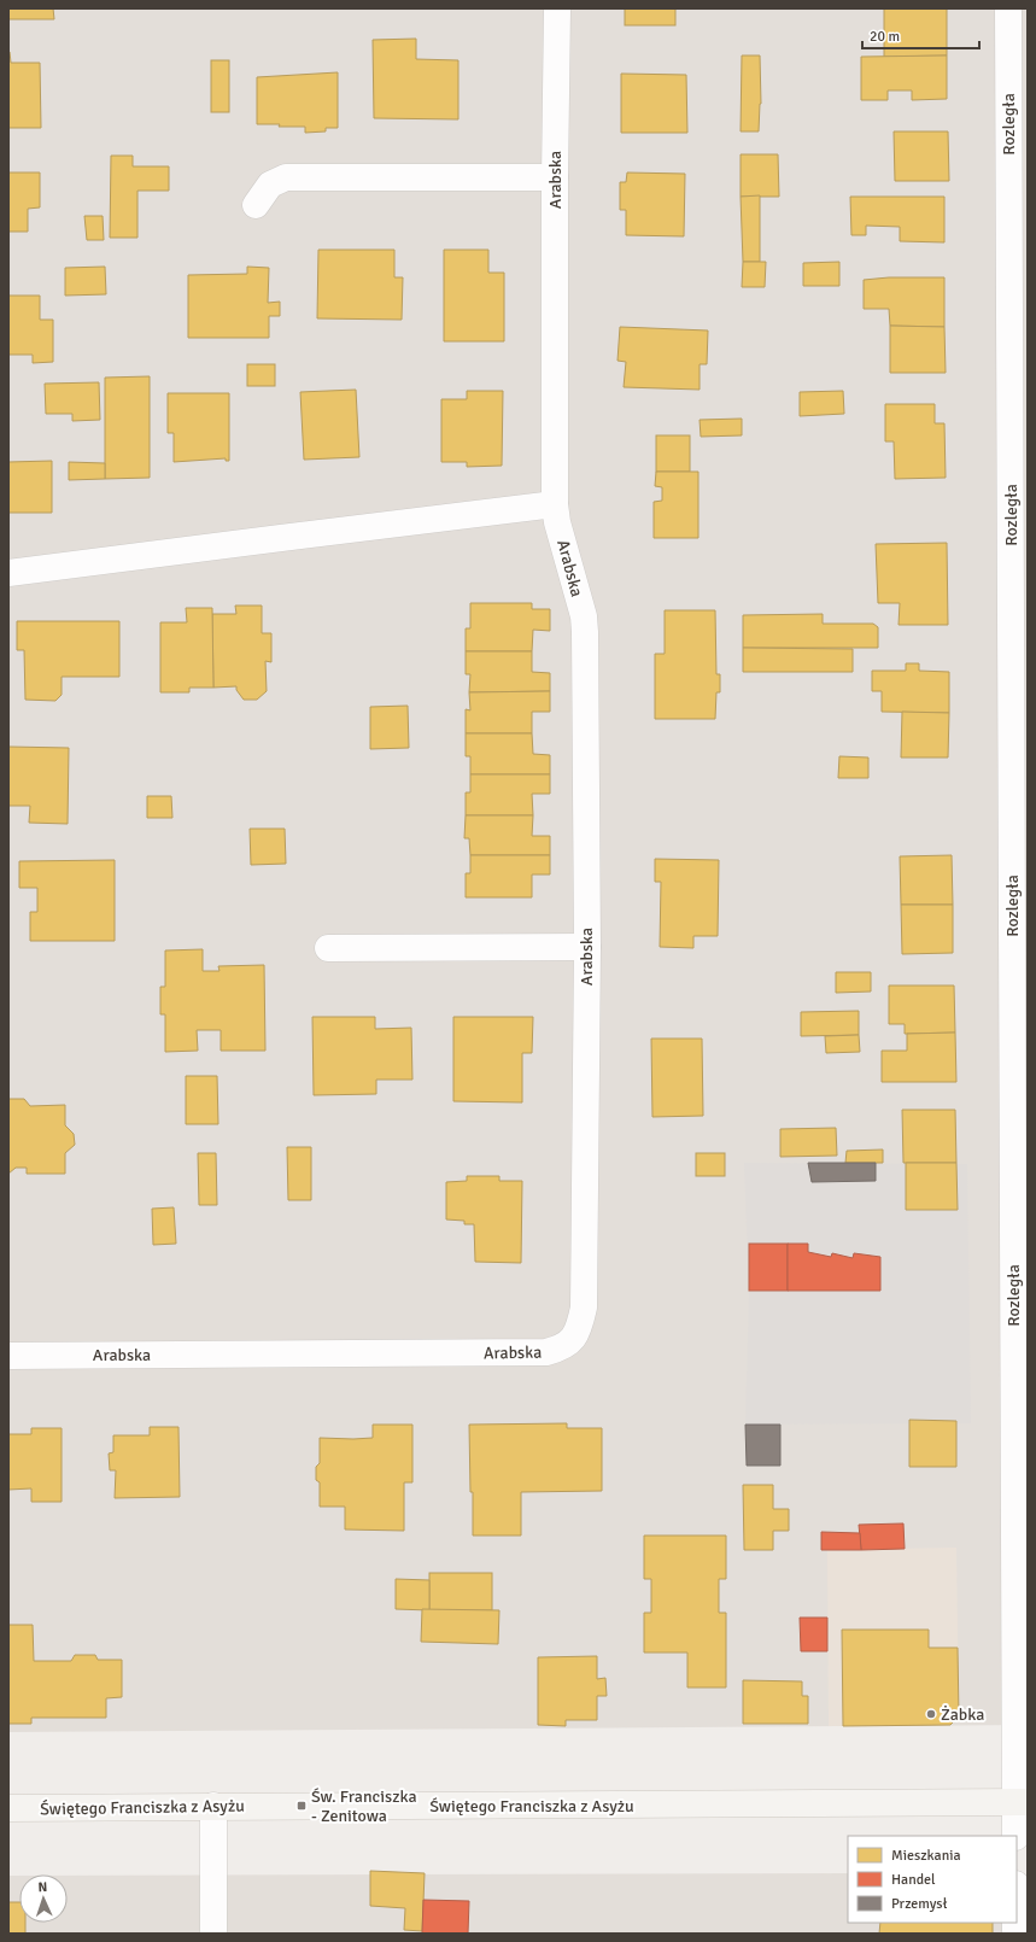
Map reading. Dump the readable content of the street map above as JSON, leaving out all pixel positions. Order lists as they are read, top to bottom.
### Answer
{
  "streets": {
    "street": ["Rozległa", "Arabska", "Świętego Franciszka z Asyżu"]
  },
  "crossings": [
    ["Rozległa", "Świętego Franciszka z Asyżu"]
  ],
  "places": {
    "other": ["Żabka"],
    "transit": ["Św. Franciszka - Zenitowa"]
  },
  "legend": ["Mieszkania", "Handel", "Przemysł"],
  "scale_bar": "20 m",
  "north": "top"
}
